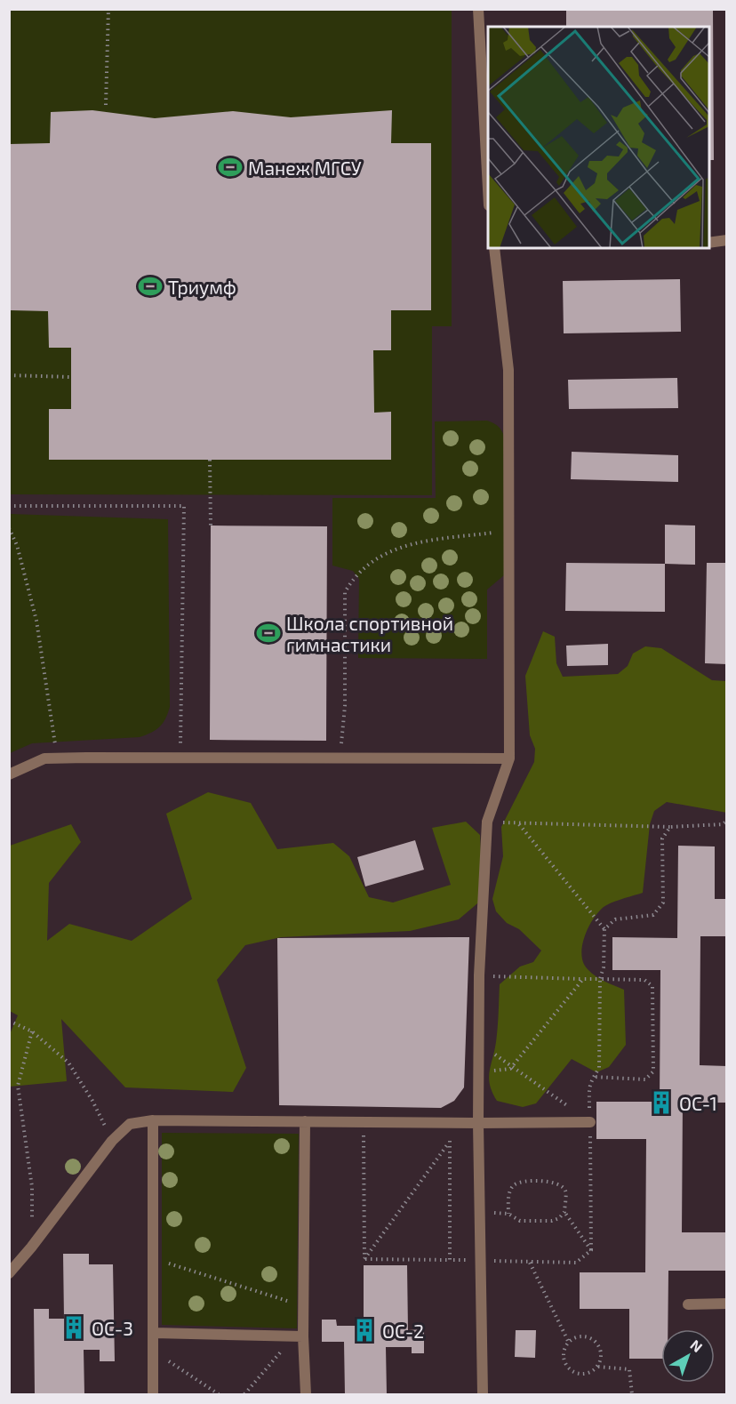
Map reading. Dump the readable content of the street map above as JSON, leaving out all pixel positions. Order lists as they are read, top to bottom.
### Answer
{
  "places": {
    "sports": ["Манеж МГСУ", "Триумф", "Школа спортивной гимнастики"],
    "building": ["ОС-1", "ОС-3", "ОС-2"]
  },
  "north": "top right"
}
